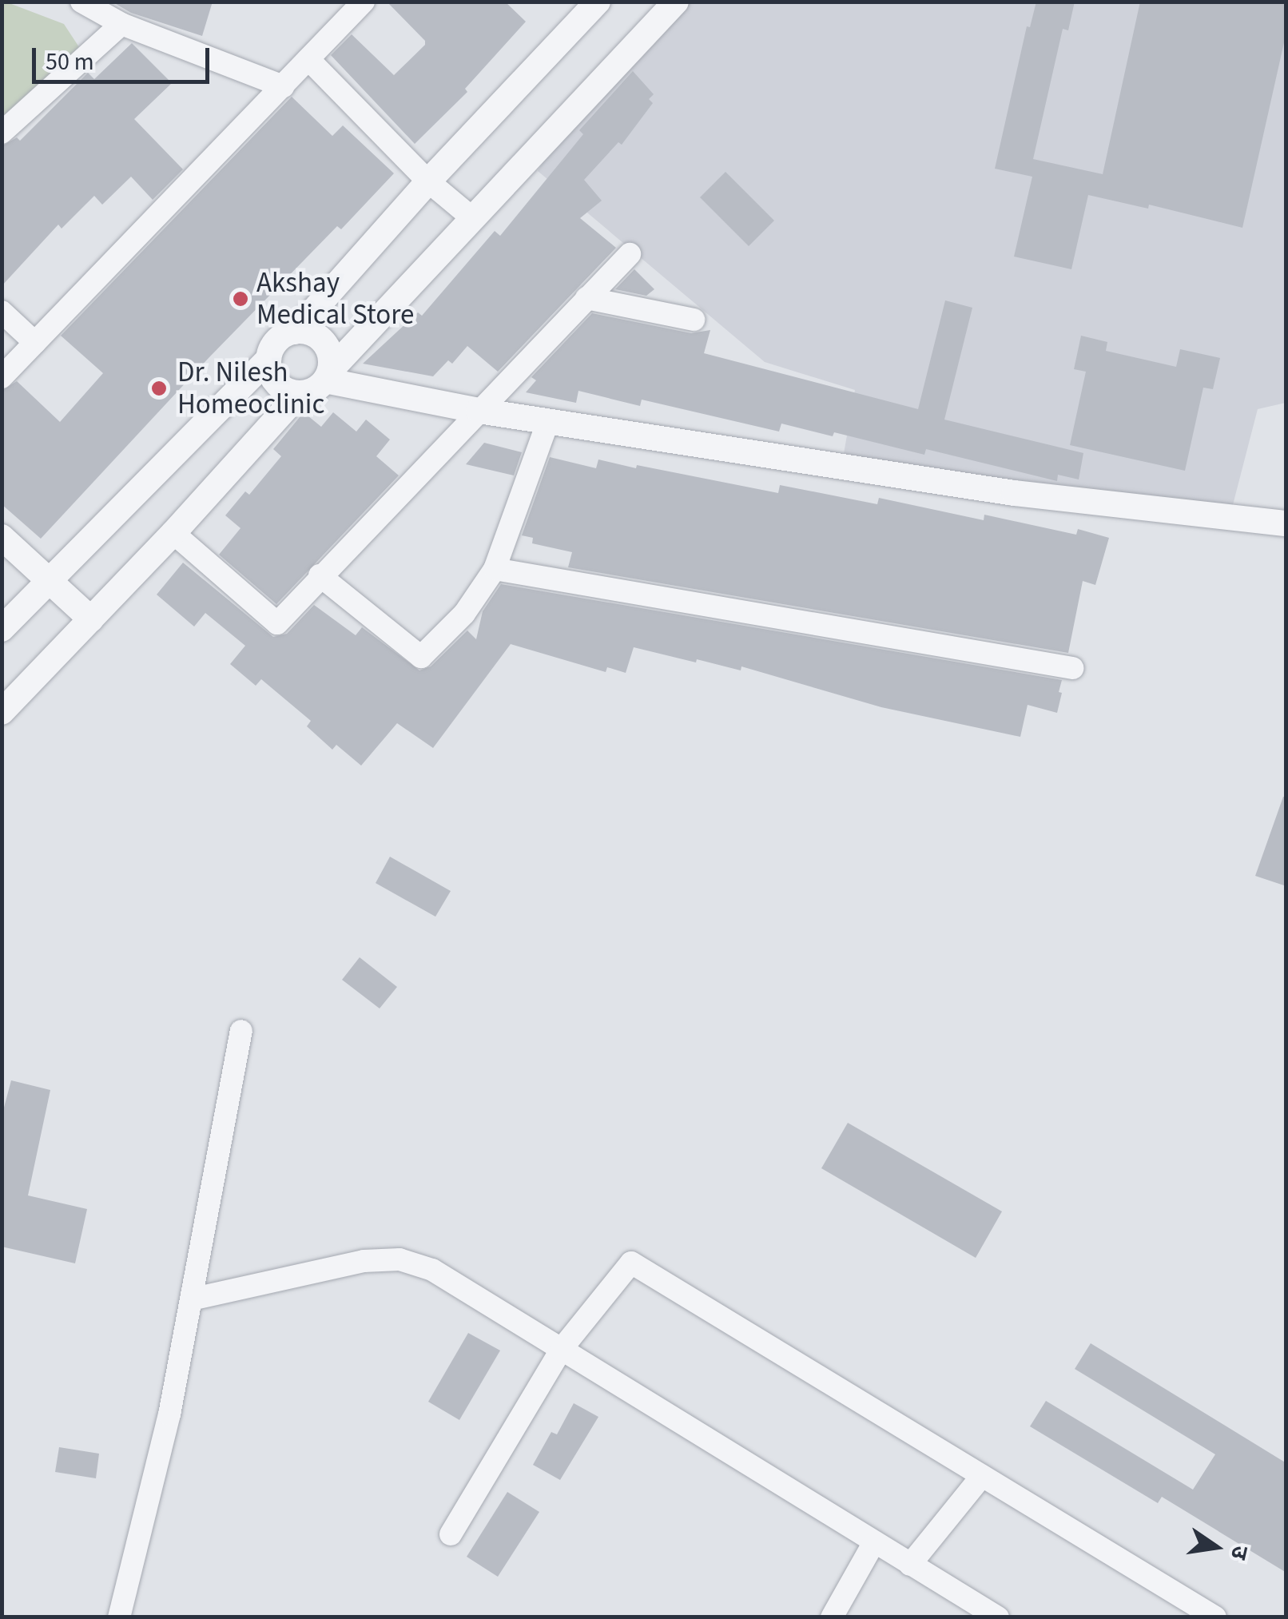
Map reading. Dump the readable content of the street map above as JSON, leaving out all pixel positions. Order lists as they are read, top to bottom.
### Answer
{
  "places": ["Akshay Medical Store", "Dr. Nilesh Homeoclinic"],
  "scale_bar": "50 m",
  "north": "right"
}
